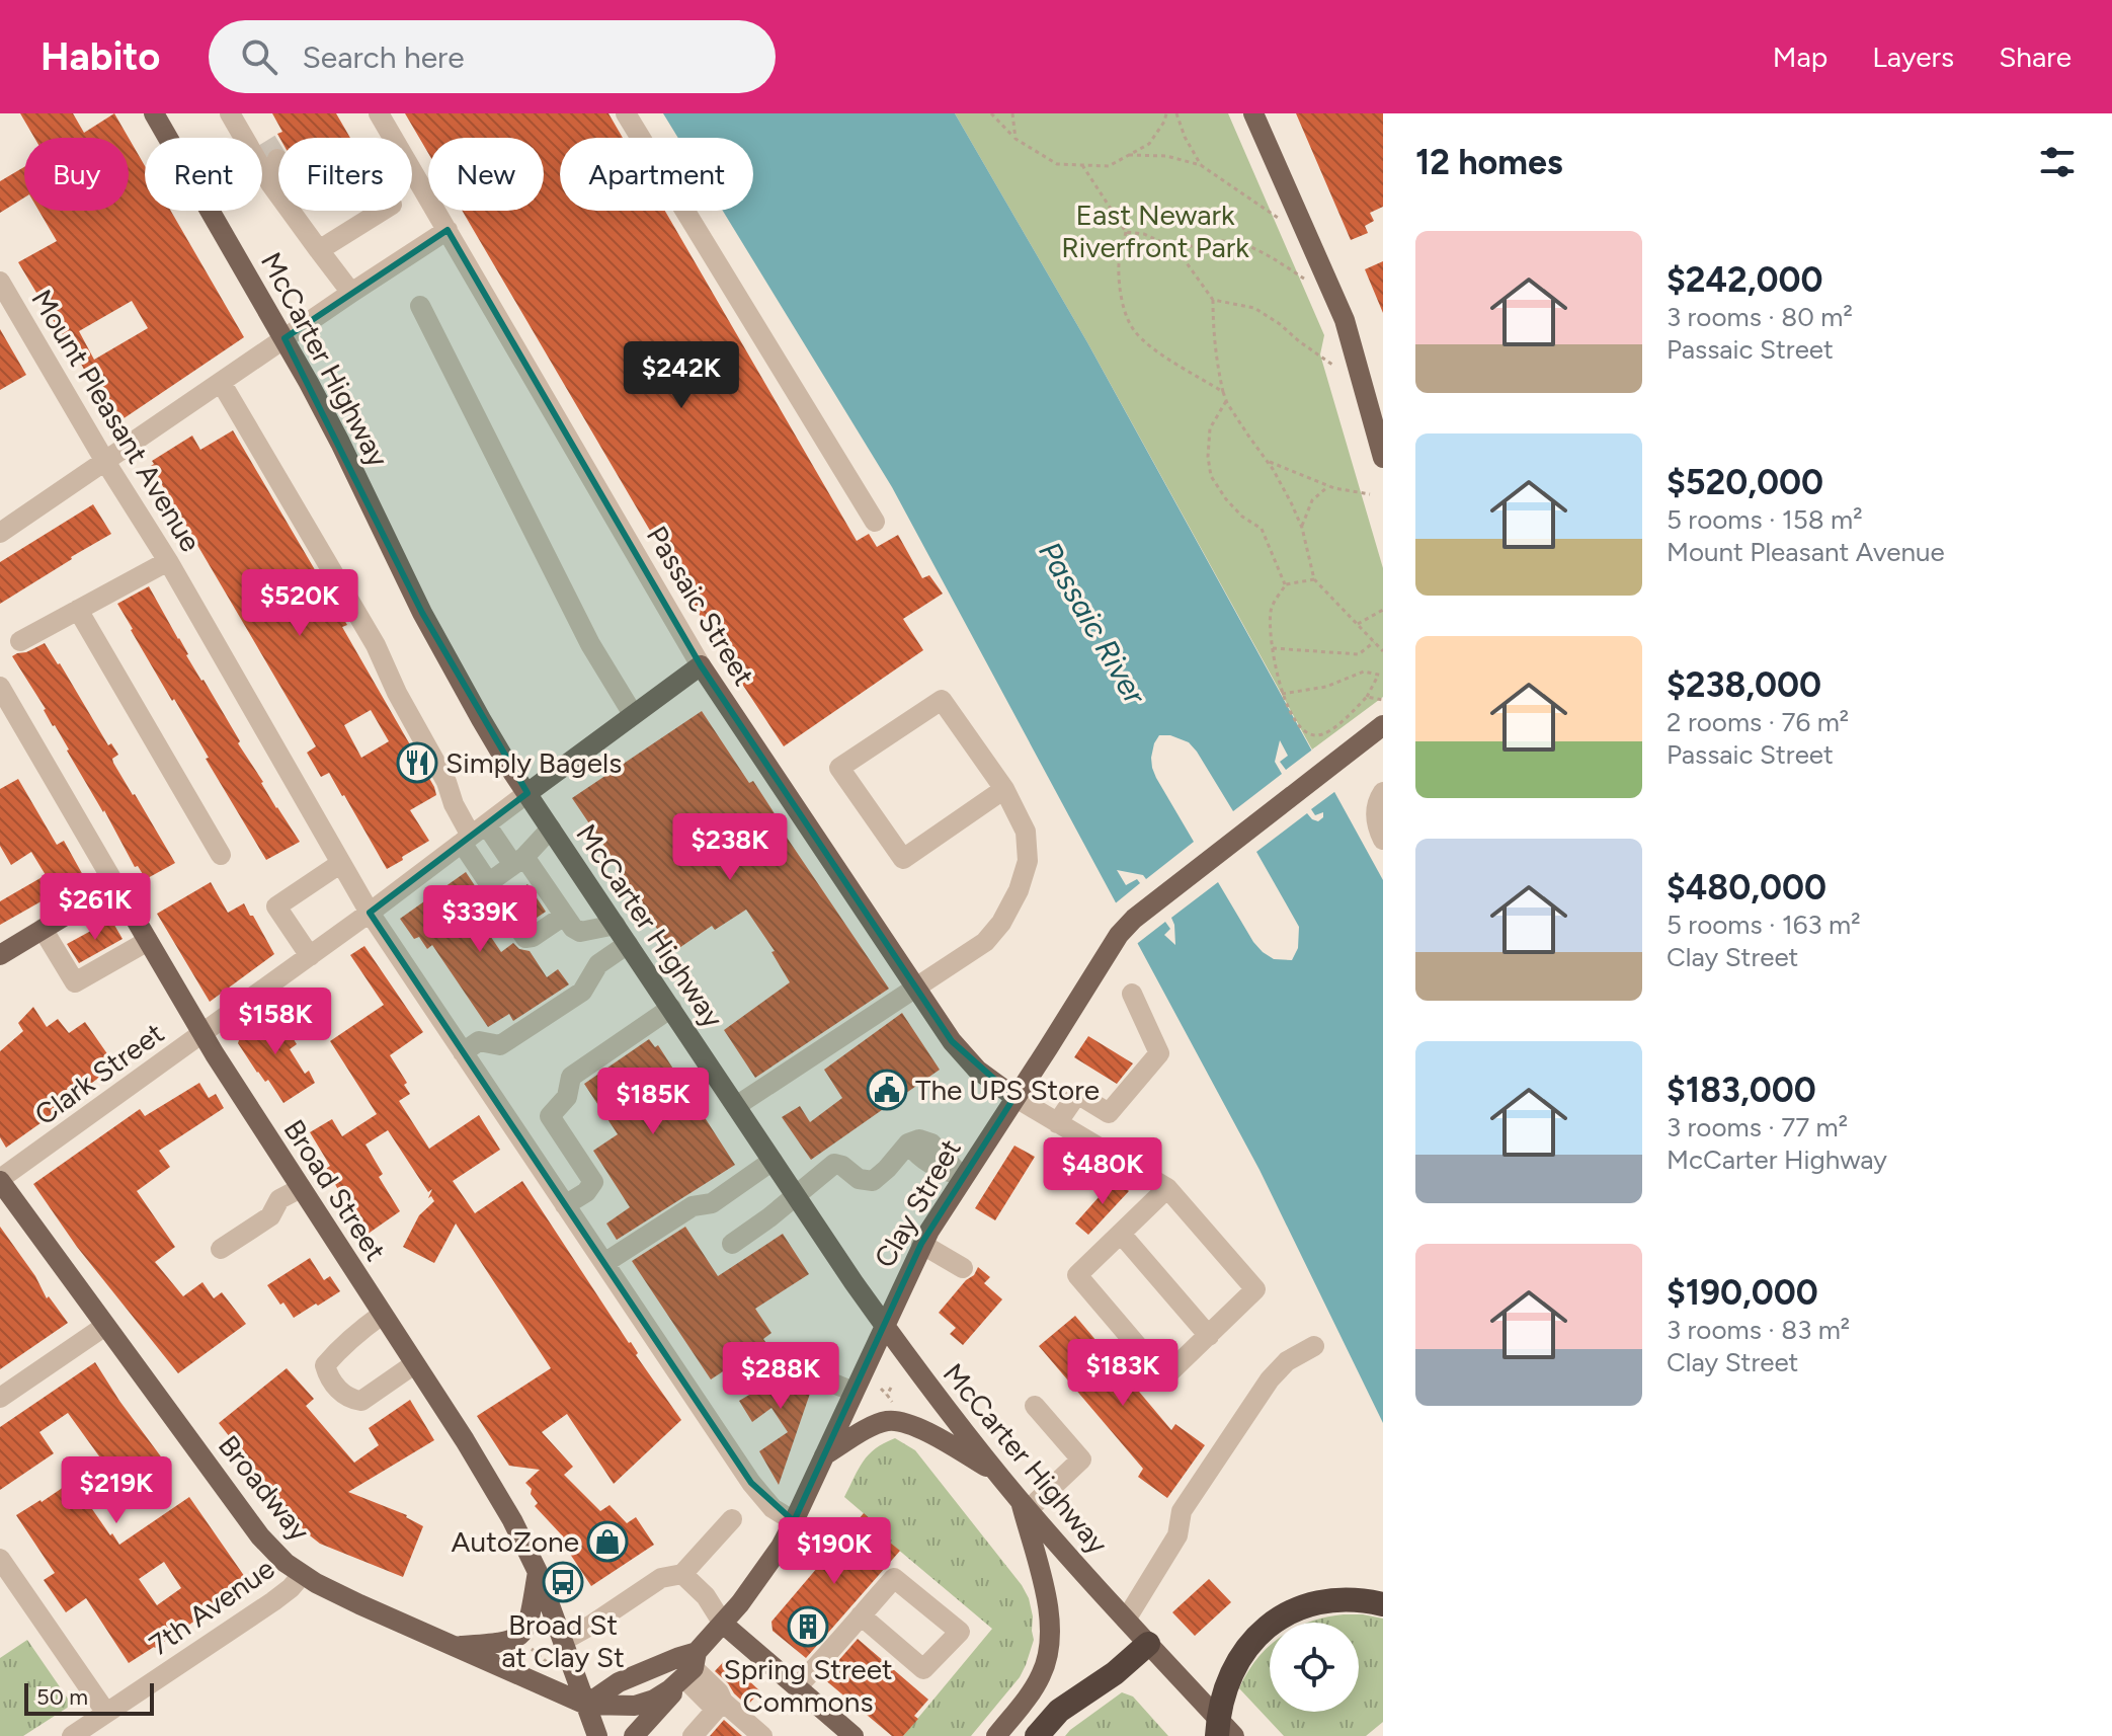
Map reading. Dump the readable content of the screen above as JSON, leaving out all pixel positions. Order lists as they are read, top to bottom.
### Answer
{
  "streets": {
    "main road": [
      "McCarter Highway",
      "Passaic Street",
      "Clark Street",
      "Broad Street",
      "Clay Street",
      "Broadway"
    ],
    "street": ["Mount Pleasant Avenue", "7th Avenue"]
  },
  "crossings": [
    ["McCarter Highway", "Clark Street"],
    ["McCarter Highway", "Clay Street"],
    ["Mount Pleasant Avenue", "Clark Street"],
    ["Mount Pleasant Avenue", "Clay Street"],
    ["Passaic Street", "Clark Street"],
    ["Passaic Street", "Clay Street"],
    ["Clark Street", "Broad Street"],
    ["Clark Street", "Broadway"],
    ["Broad Street", "Clay Street"],
    ["Broad Street", "Broadway"],
    ["Clay Street", "Broadway"],
    ["Broadway", "7th Avenue"]
  ],
  "water": ["Passaic River"],
  "parks": ["East Newark Riverfront Park"],
  "places": {
    "restaurant": ["Simply Bagels"],
    "public building": ["The UPS Store"],
    "shop": ["AutoZone"],
    "bus stop": ["Broad St at Clay St"],
    "building": ["Spring Street Commons"]
  },
  "scale_bar": "50 m",
  "page": {
    "header": "Habito",
    "search": "Search here",
    "nav": ["Map", "Layers", "Share"],
    "heading": "12 homes",
    "chip": [
      "Buy",
      "Rent",
      "Filters",
      "New",
      "Apartment"
    ],
    "list": [
      {
        "name": "$242,000",
        "note": "3 rooms · 80 m² · Passaic Street"
      },
      {
        "name": "$520,000",
        "note": "5 rooms · 158 m² · Mount Pleasant Avenue"
      },
      {
        "name": "$238,000",
        "note": "2 rooms · 76 m² · Passaic Street"
      },
      {
        "name": "$480,000",
        "note": "5 rooms · 163 m² · Clay Street"
      },
      {
        "name": "$183,000",
        "note": "3 rooms · 77 m² · McCarter Highway"
      },
      {
        "name": "$190,000",
        "note": "3 rooms · 83 m² · Clay Street"
      }
    ],
    "price": [
      "$242K",
      "$520K",
      "$238K",
      "$261K",
      "$339K",
      "$158K",
      "$185K",
      "$480K",
      "$183K",
      "$288K",
      "$219K",
      "$190K"
    ],
    "scale": "50 m"
  }
}
